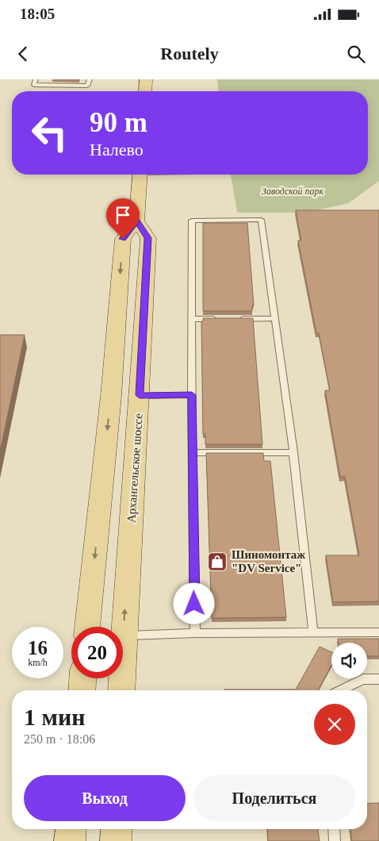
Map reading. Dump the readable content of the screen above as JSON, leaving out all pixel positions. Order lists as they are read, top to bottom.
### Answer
{
  "streets": {
    "main road": ["Архангельское шоссе"]
  },
  "parks": ["Заводской парк"],
  "places": {
    "shop": ["Шиномонтаж \"DV Service\""]
  },
  "page": {
    "status": "18:05",
    "header": "Routely",
    "turn": ["90 m", "Налево"],
    "speed": "16 km/h",
    "limit": "20",
    "heading": ["1 мин", "250 m · 18:06"],
    "buttons": ["Выход", "Поделиться"]
  }
}
